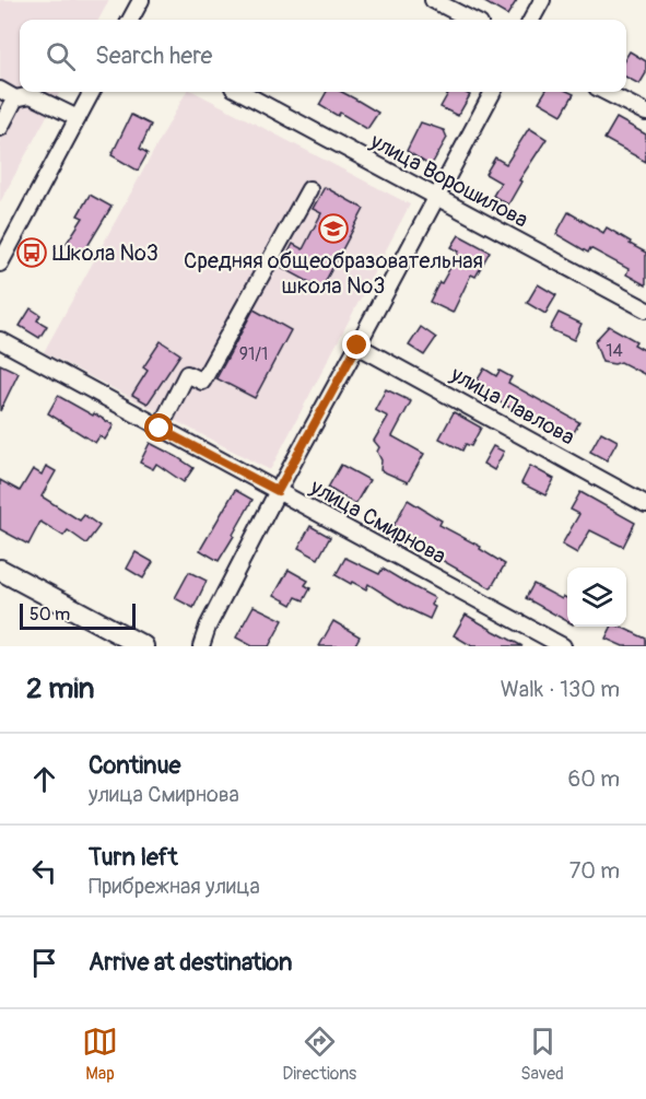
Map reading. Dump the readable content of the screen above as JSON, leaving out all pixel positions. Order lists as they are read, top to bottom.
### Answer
{
  "streets": {
    "street": ["улица Ворошилова", "улица Павлова", "улица Смирнова"]
  },
  "places": {
    "school or university": ["Средняя общеобразовательная школа №3"],
    "bus stop": ["Школа №3"]
  },
  "house_numbers": ["14", "91/1"],
  "scale_bar": "50 m",
  "page": {
    "search": "Search here",
    "scale": "50 m",
    "heading": ["2 min", "Walk · 130 m"],
    "list": [
      ["Continue", "улица Смирнова", "60 m"],
      ["Turn left", "Прибрежная улица", "70 m"],
      "Arrive at destination"
    ],
    "nav": ["Map", "Directions", "Saved"]
  }
}
